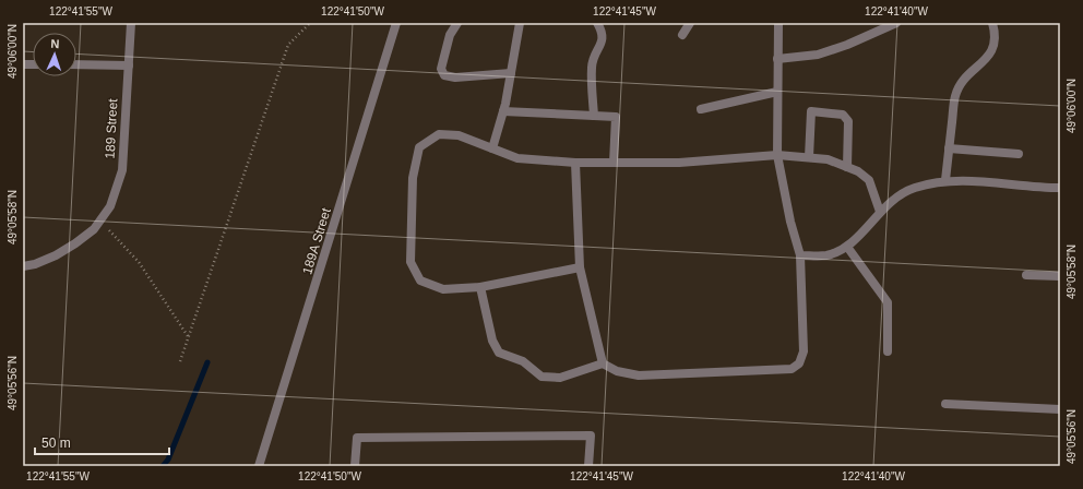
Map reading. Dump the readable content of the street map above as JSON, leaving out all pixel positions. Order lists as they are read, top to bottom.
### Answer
{
  "streets": {
    "street": ["189 Street", "189A Street"]
  },
  "scale_bar": "50 m",
  "north": "top",
  "coordinates": [
    "122°41'55\"W",
    "122°41'50\"W",
    "122°41'45\"W",
    "122°41'40\"W",
    "49°06'00\"N",
    "49°05'58\"N",
    "49°05'56\"N"
  ]
}
